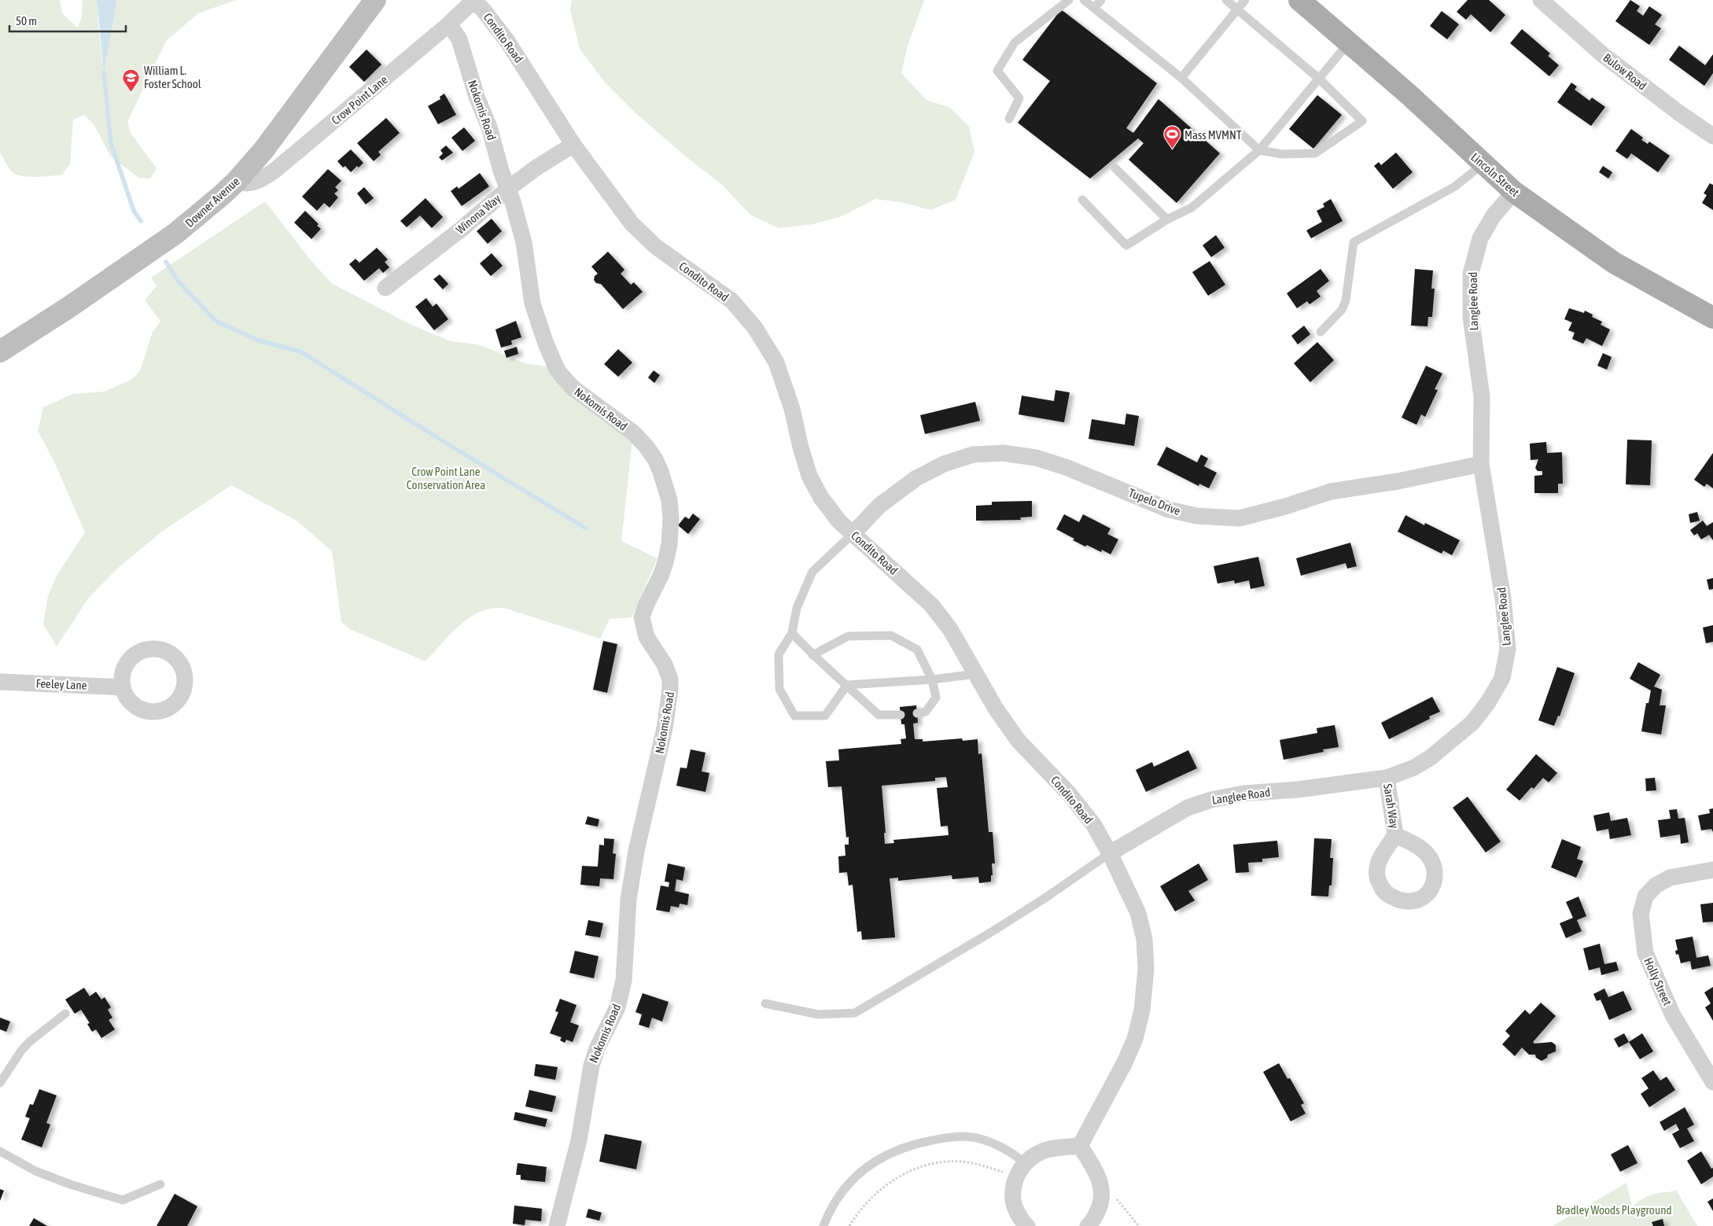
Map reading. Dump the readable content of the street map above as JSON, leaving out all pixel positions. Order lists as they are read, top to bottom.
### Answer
{
  "streets": {
    "main road": ["Lincoln Street"],
    "street": [
      "Condito Road",
      "Bulow Road",
      "Crow Point Lane",
      "Nokomis Road",
      "Downer Avenue",
      "Winona Way",
      "Langlee Road",
      "Tupelo Drive",
      "Feeley Lane",
      "Sarah Way",
      "Holly Street"
    ]
  },
  "crossings": [
    ["Condito Road", "Crow Point Lane"],
    ["Condito Road", "Winona Way"],
    ["Condito Road", "Langlee Road"],
    ["Condito Road", "Tupelo Drive"],
    ["Crow Point Lane", "Nokomis Road"],
    ["Crow Point Lane", "Downer Avenue"],
    ["Nokomis Road", "Winona Way"],
    ["Lincoln Street", "Langlee Road"],
    ["Langlee Road", "Tupelo Drive"],
    ["Langlee Road", "Sarah Way"]
  ],
  "parks": ["Crow Point Lane Conservation Area", "Bradley Woods Playground"],
  "places": {
    "school or university": ["William L. Foster School"],
    "sports": ["Mass MVMNT"]
  },
  "scale_bar": "50 m"
}
